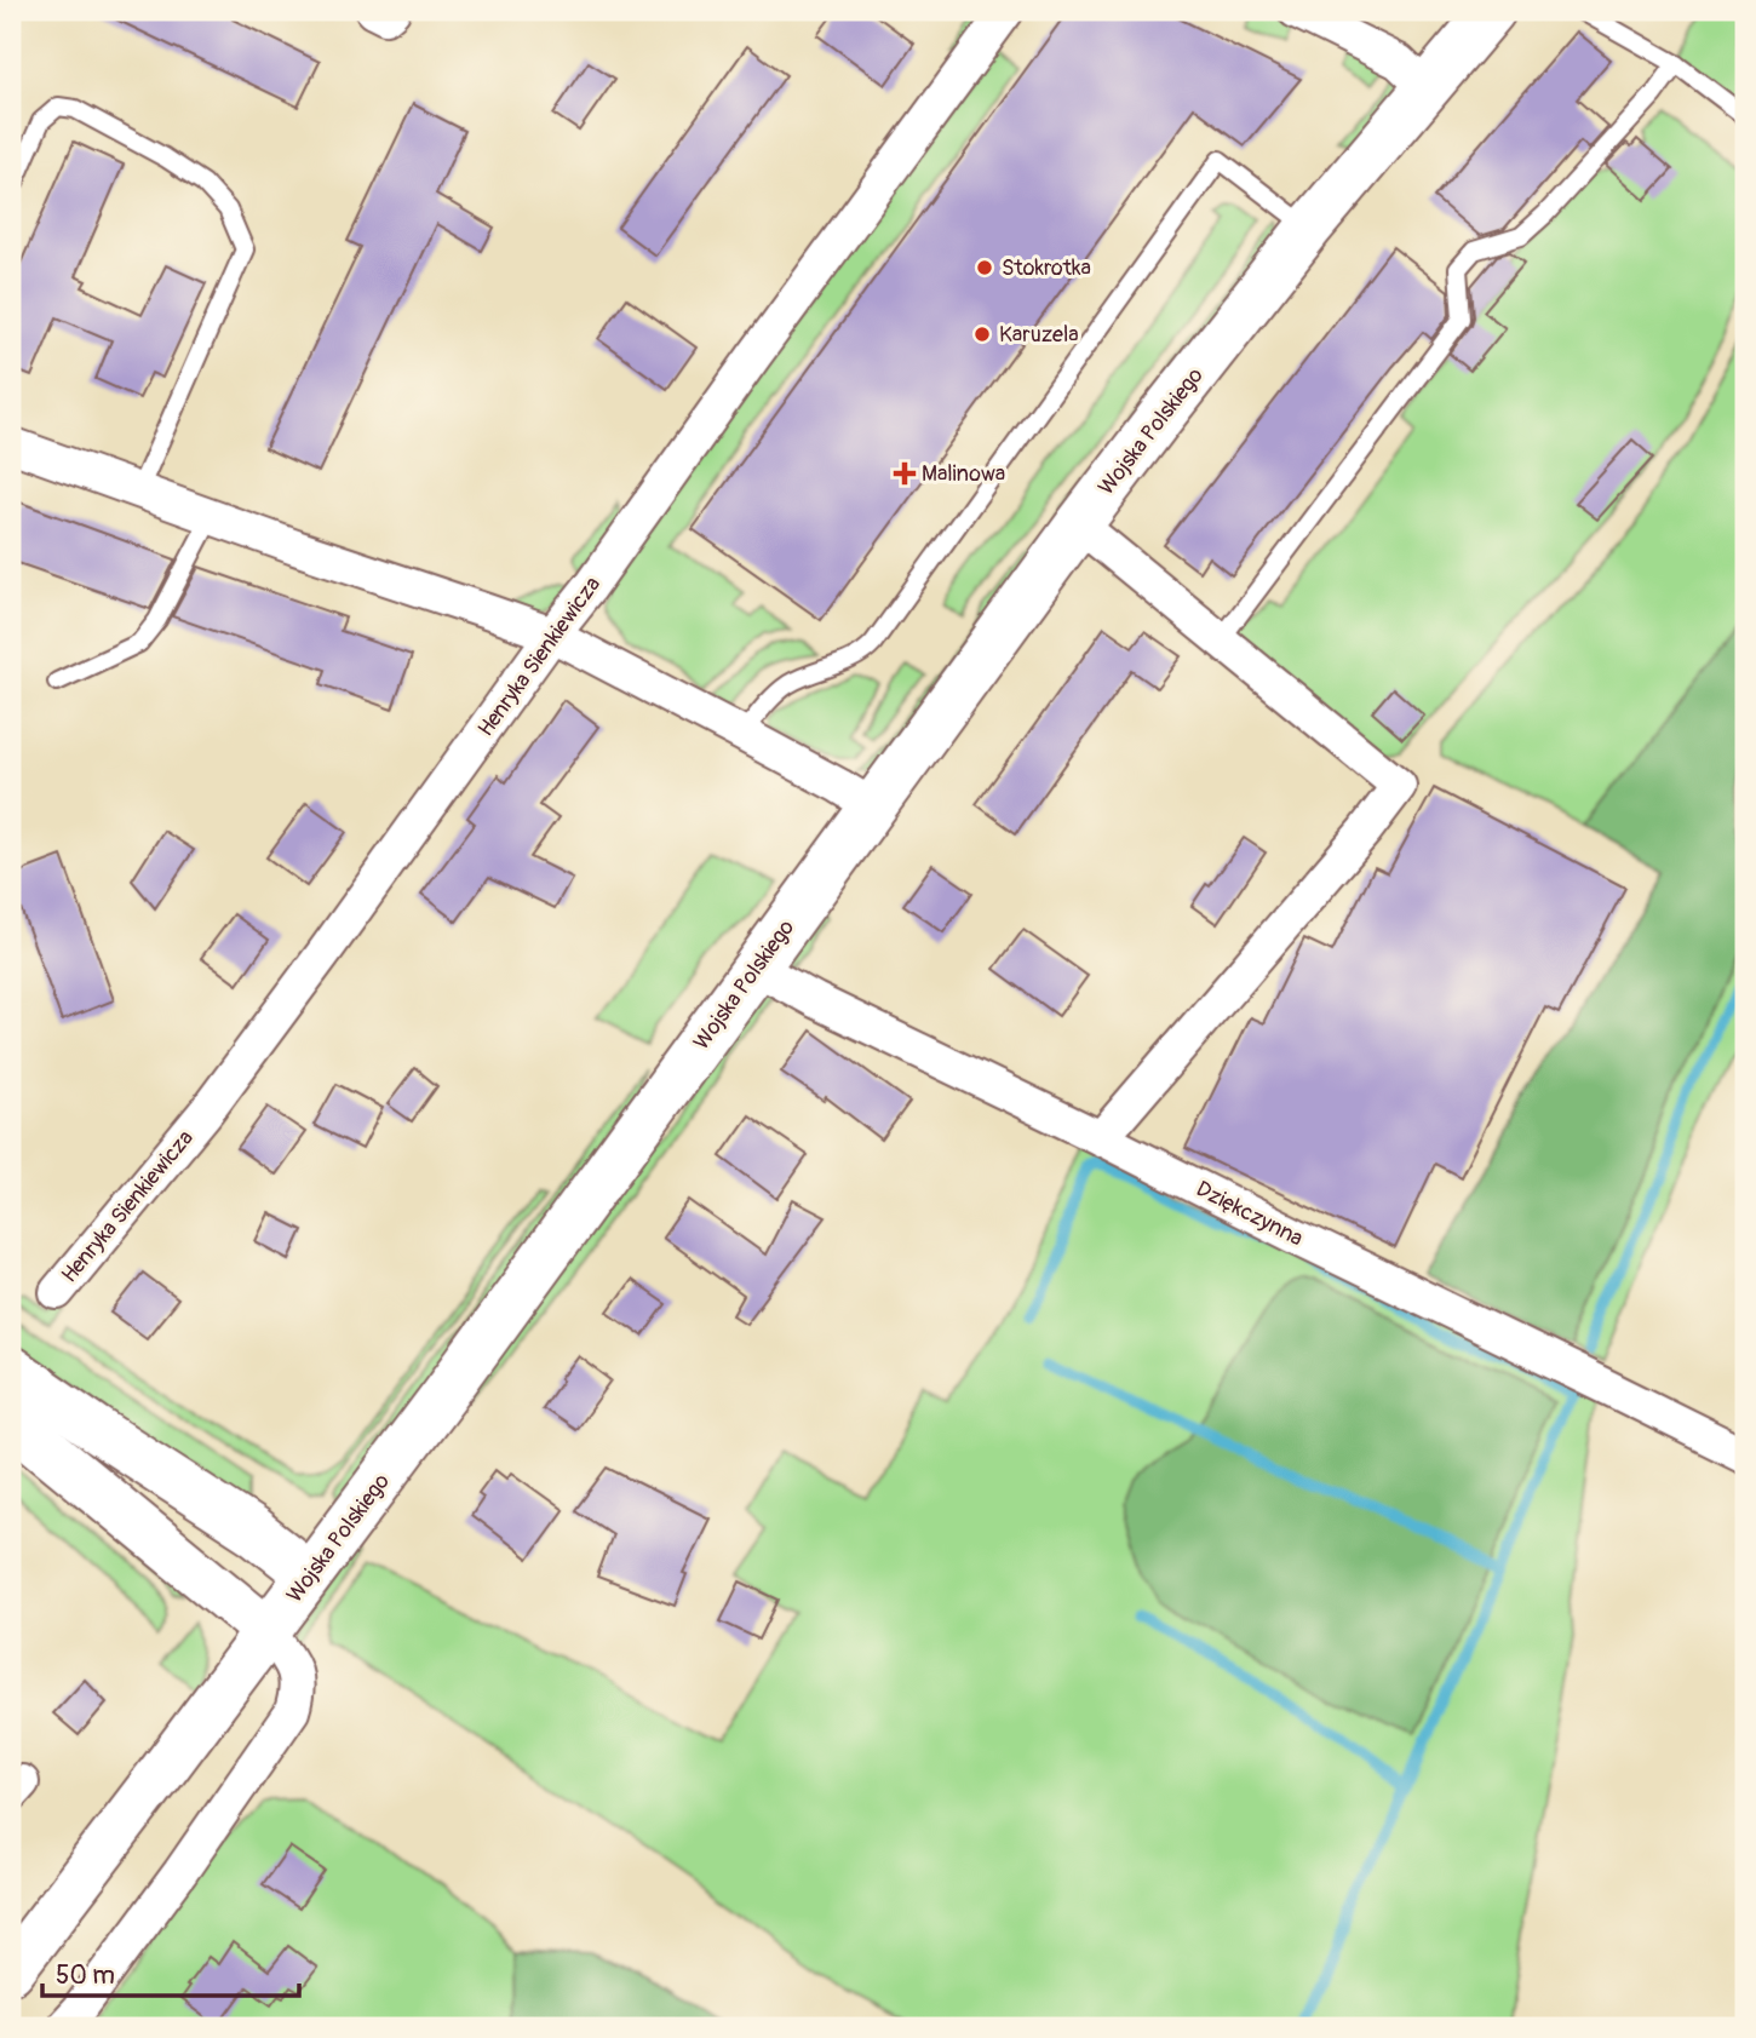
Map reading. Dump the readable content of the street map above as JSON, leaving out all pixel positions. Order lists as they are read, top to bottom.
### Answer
{
  "streets": {
    "street": ["Wojska Polskiego", "Henryka Sienkiewicza", "Dziękczynna"]
  },
  "crossings": [
    ["Wojska Polskiego", "Dziękczynna"]
  ],
  "places": {
    "other": ["Stokrotka", "Karuzela"],
    "health": ["Malinowa"]
  },
  "scale_bar": "50 m"
}
